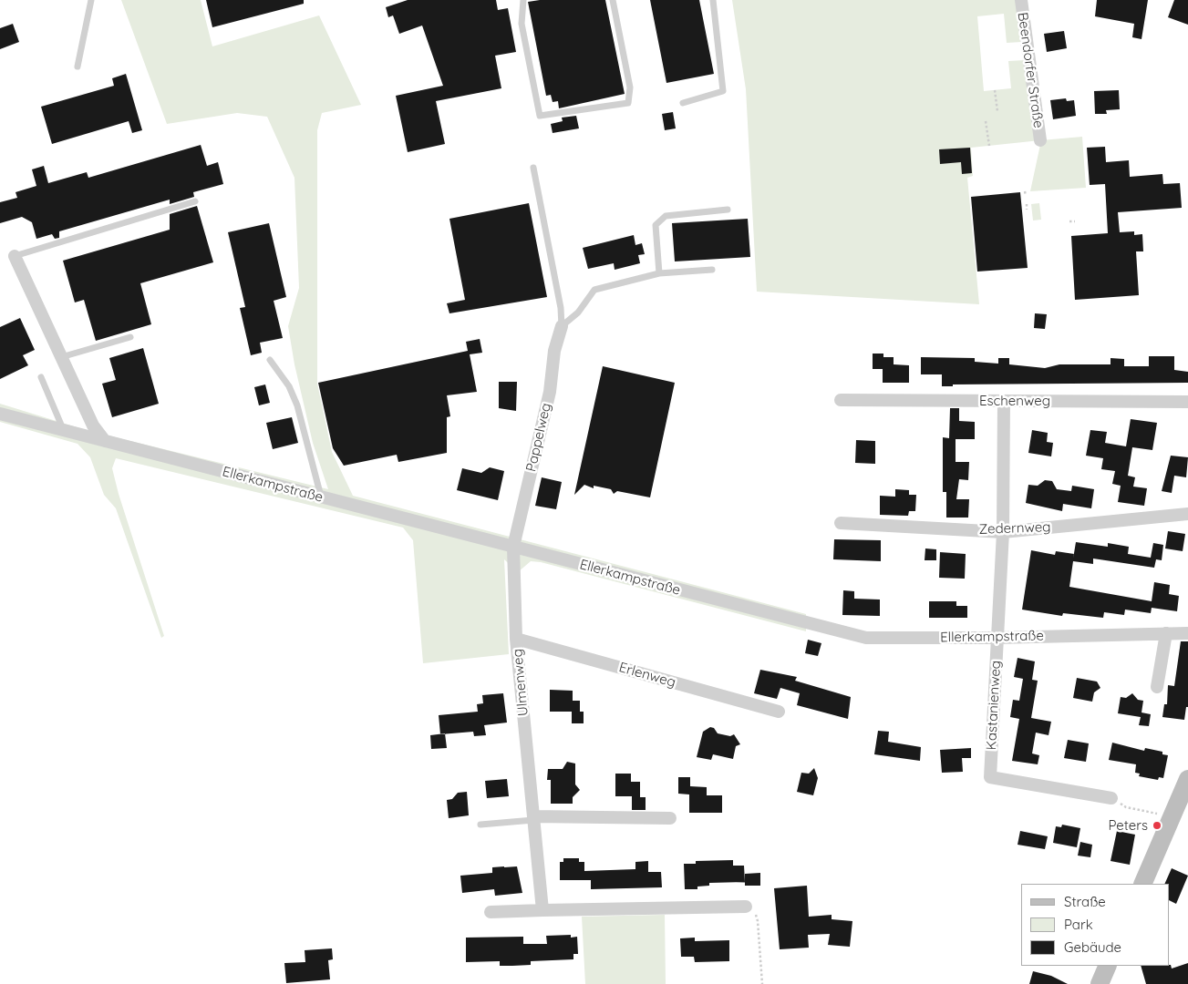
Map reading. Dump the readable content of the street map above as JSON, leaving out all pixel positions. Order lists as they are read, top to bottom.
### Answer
{
  "streets": {
    "street": [
      "Beendorfer Straße",
      "Eschenweg",
      "Pappelweg",
      "Ellerkampstraße",
      "Zedernweg",
      "Erlenweg",
      "Ulmenweg",
      "Kastanienweg"
    ]
  },
  "crossings": [
    ["Eschenweg", "Kastanienweg"],
    ["Pappelweg", "Ellerkampstraße"],
    ["Pappelweg", "Ulmenweg"],
    ["Ellerkampstraße", "Ulmenweg"],
    ["Ellerkampstraße", "Kastanienweg"],
    ["Zedernweg", "Kastanienweg"],
    ["Erlenweg", "Ulmenweg"]
  ],
  "places": ["Peters"],
  "legend": ["Straße", "Park", "Gebäude"]
}
